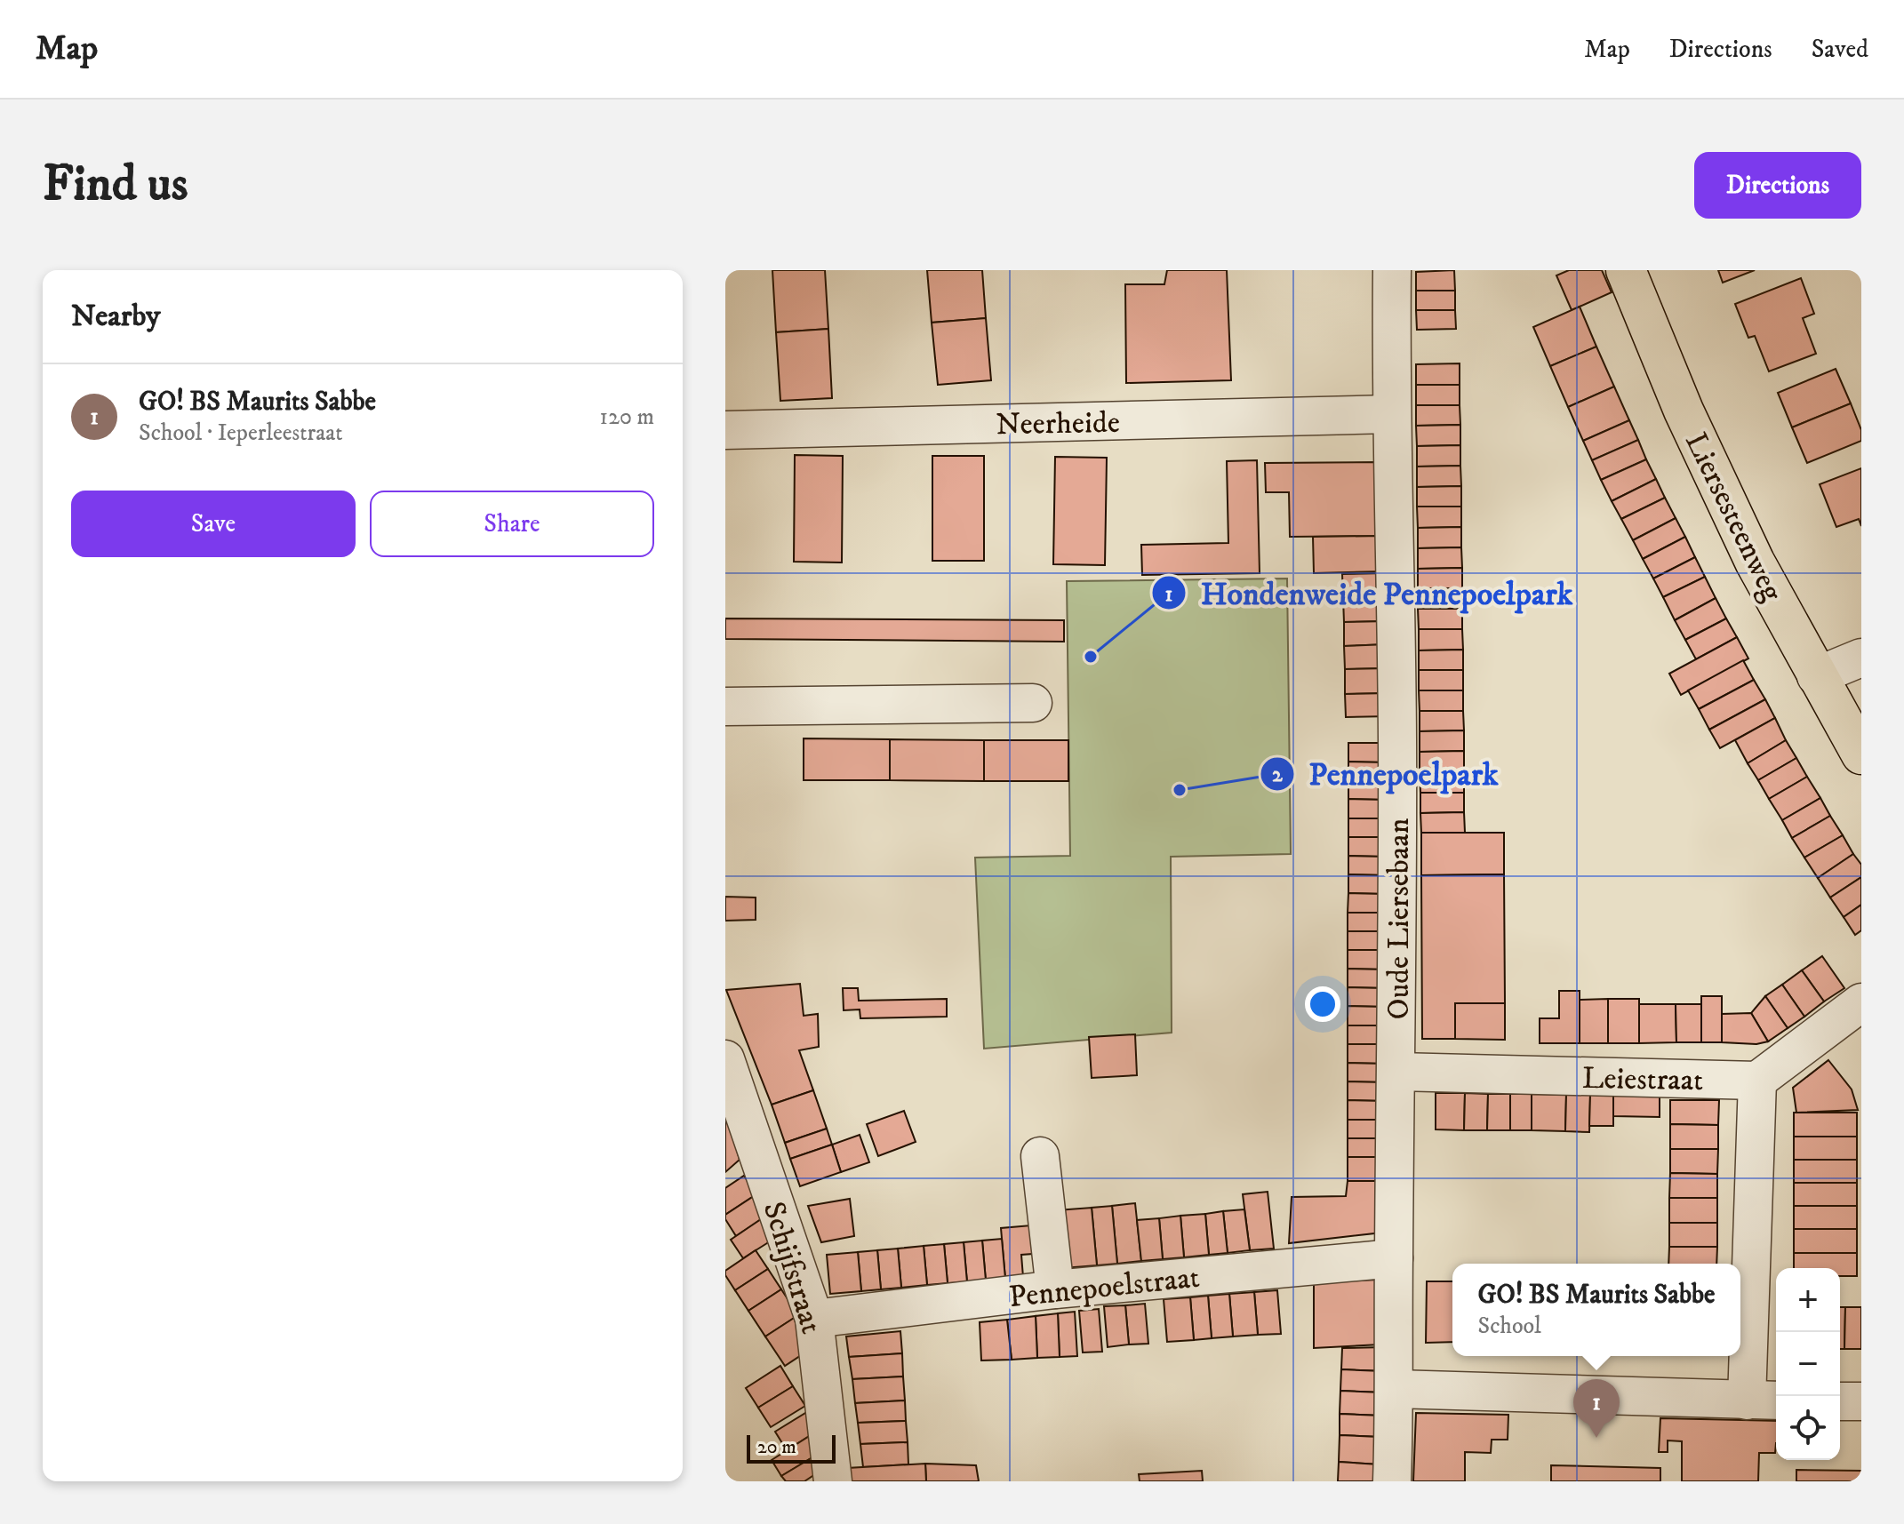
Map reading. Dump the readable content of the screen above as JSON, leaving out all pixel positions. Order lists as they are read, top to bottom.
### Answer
{
  "streets": {
    "main road": ["Liersesteenweg"],
    "street": [
      "Neerheide",
      "Oude Liersebaan",
      "Leiestraat",
      "Schijfstraat",
      "Pennepoelstraat"
    ]
  },
  "crossings": [
    ["Neerheide", "Oude Liersebaan"],
    ["Oude Liersebaan", "Leiestraat"],
    ["Oude Liersebaan", "Pennepoelstraat"],
    ["Schijfstraat", "Pennepoelstraat"]
  ],
  "places": ["Hondenweide Pennepoelpark", "Pennepoelpark"],
  "scale_bar": "20 m",
  "page": {
    "header": "Map",
    "nav": ["Map", "Directions", "Saved"],
    "buttons": [
      "Directions",
      ["Save", "Share"]
    ],
    "title": "Find us",
    "heading": "Nearby",
    "list": [
      {
        "mark": "1",
        "name": "GO! BS Maurits Sabbe",
        "note": "School · Ieperleestraat",
        "value": "120 m"
      }
    ],
    "popup": ["GO! BS Maurits Sabbe", "School"],
    "map_buttons": ["+", "−"],
    "pins": "1",
    "scale": "20 m"
  }
}
